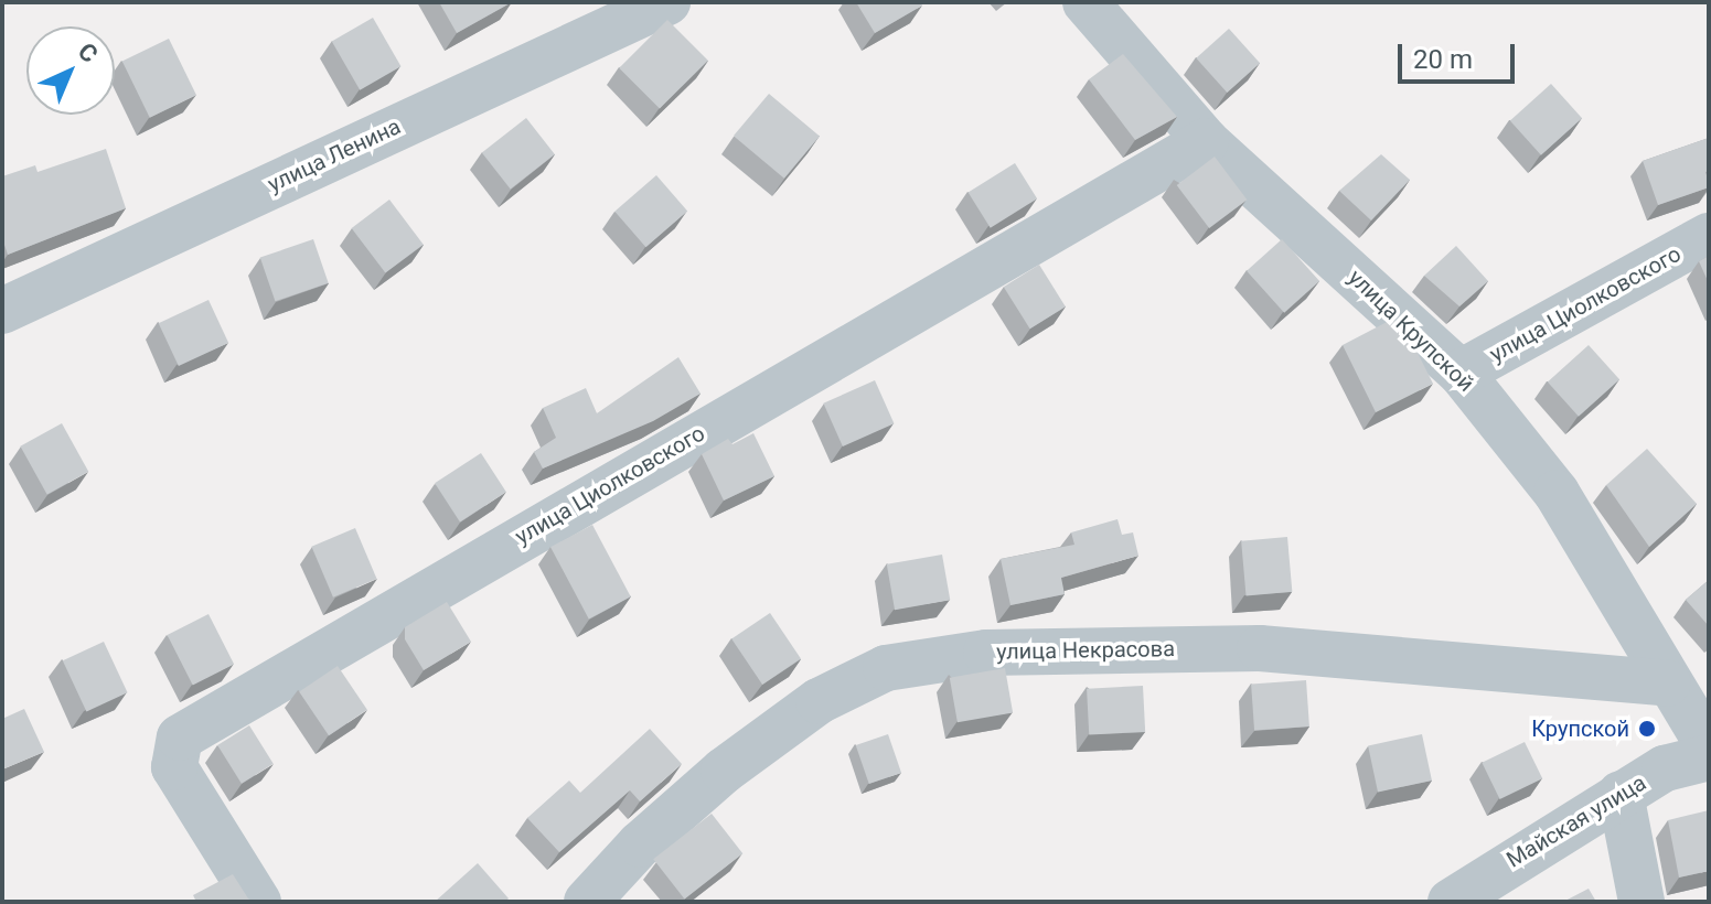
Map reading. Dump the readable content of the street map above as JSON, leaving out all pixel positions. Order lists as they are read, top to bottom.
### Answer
{
  "streets": {
    "street": [
      "улица Ленина",
      "улица Циолковского",
      "улица Крупской",
      "улица Некрасова",
      "Майская улица"
    ]
  },
  "crossings": [
    ["улица Циолковского", "улица Крупской"],
    ["улица Крупской", "улица Некрасова"]
  ],
  "places": ["Крупской"],
  "scale_bar": "20 m",
  "north": "top right"
}
